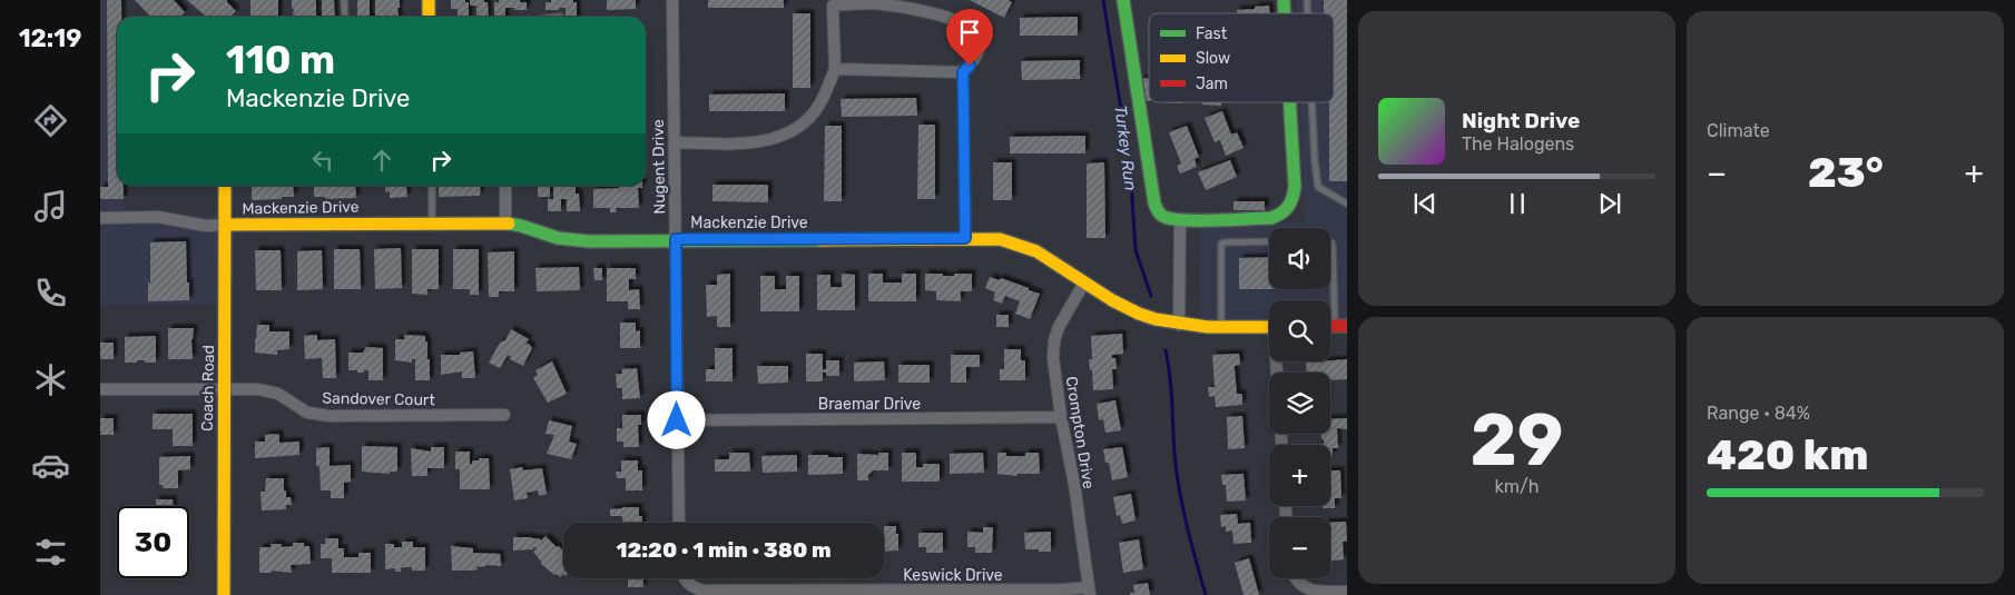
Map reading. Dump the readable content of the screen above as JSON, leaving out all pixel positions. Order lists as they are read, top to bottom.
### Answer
{
  "streets": {
    "street": [
      "Nugent Drive",
      "Mackenzie Drive",
      "Coach Road",
      "Sandover Court",
      "Braemar Drive",
      "Crompton Drive",
      "Keswick Drive"
    ]
  },
  "crossings": [
    ["Nugent Drive", "Mackenzie Drive"],
    ["Nugent Drive", "Braemar Drive"],
    ["Mackenzie Drive", "Coach Road"],
    ["Mackenzie Drive", "Crompton Drive"],
    ["Coach Road", "Sandover Court"],
    ["Braemar Drive", "Crompton Drive"],
    ["Crompton Drive", "Keswick Drive"]
  ],
  "water": ["Turkey Run"],
  "legend": ["Fast", "Slow", "Jam"],
  "page": {
    "tabs": "12:19",
    "tile": [
      "Climate",
      ["29", "km/h"],
      ["Range · 84%", "420 km"]
    ],
    "turn": ["110 m", "Mackenzie Drive"],
    "song": ["Night Drive", "The Halogens"],
    "heat": ["−", "23°", "+"],
    "map_buttons": ["+", "−"],
    "limit": "30",
    "trip": "12:20 · 1 min · 380 m"
  }
}
